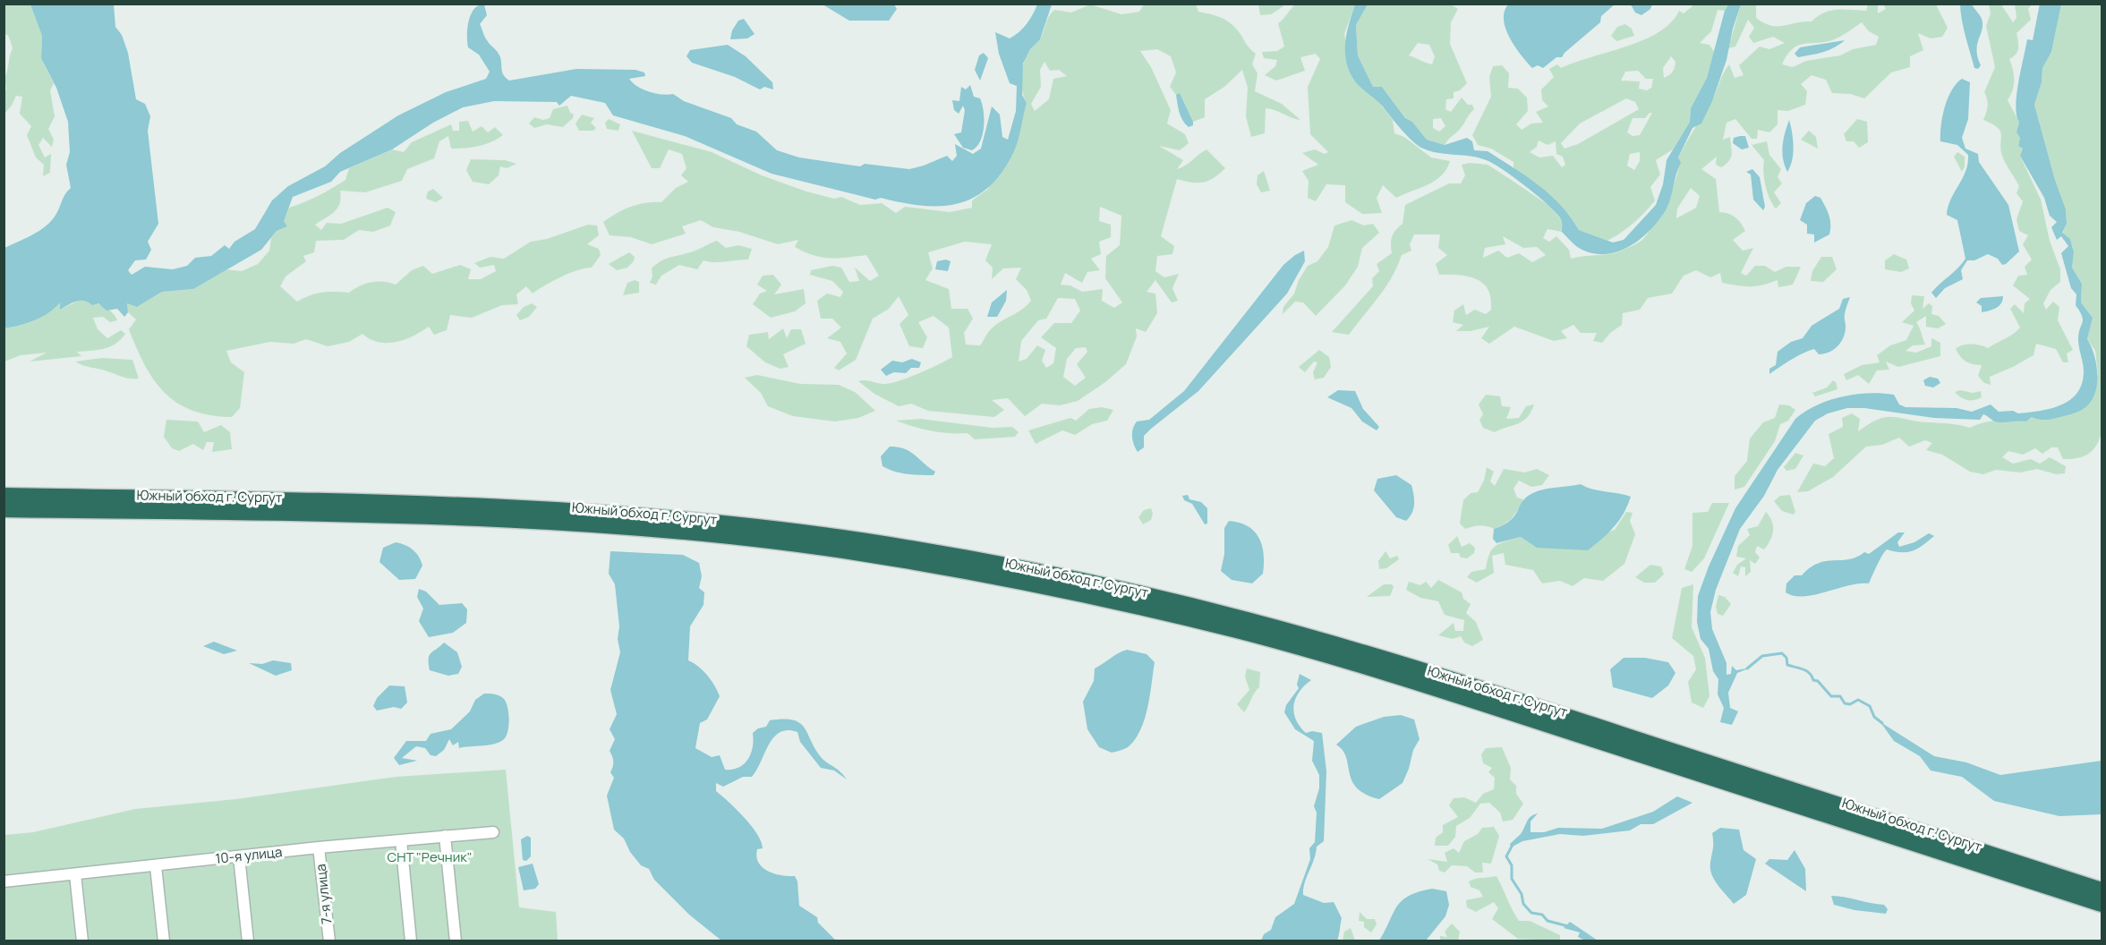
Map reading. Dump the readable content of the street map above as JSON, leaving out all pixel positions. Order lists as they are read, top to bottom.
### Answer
{
  "streets": {
    "highway": ["Южный обход г. Сургут"],
    "street": ["10-я улица", "7-я улица"]
  },
  "crossings": [
    ["10-я улица", "7-я улица"]
  ],
  "parks": ["СНТ \"Речник\""]
}
